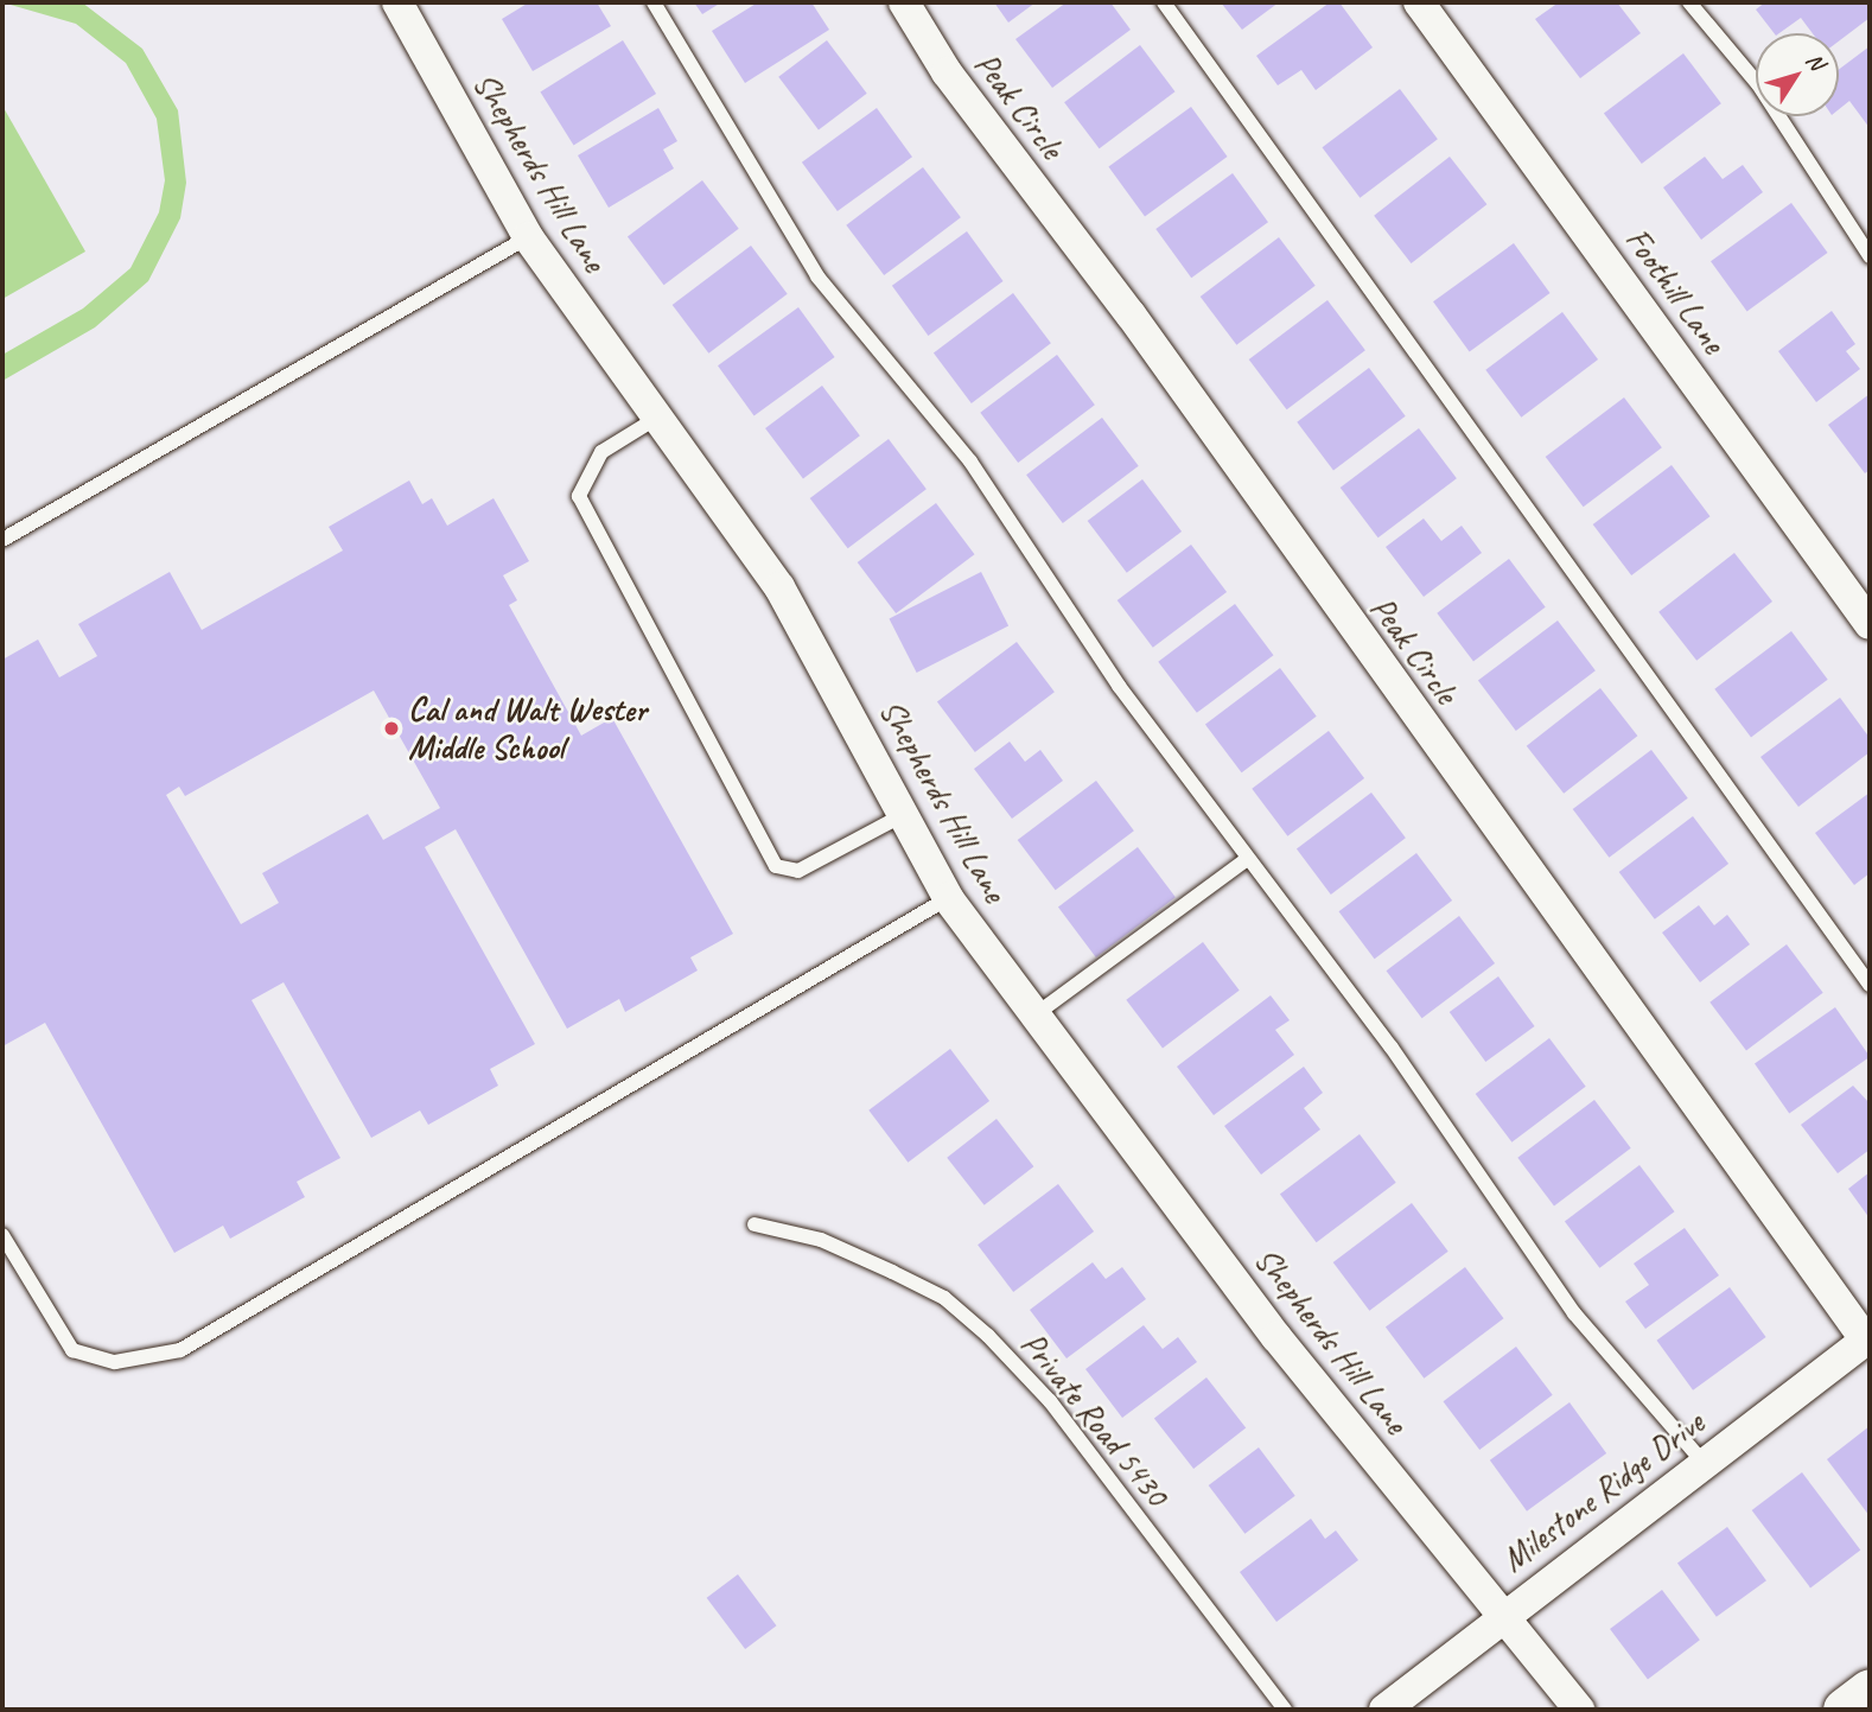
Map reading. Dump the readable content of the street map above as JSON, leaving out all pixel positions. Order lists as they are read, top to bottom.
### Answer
{
  "streets": {
    "street": [
      "Peak Circle",
      "Shepherds Hill Lane",
      "Foothill Lane",
      "Milestone Ridge Drive"
    ],
    "lane": ["Private Road 5430"]
  },
  "crossings": [
    ["Peak Circle", "Milestone Ridge Drive"],
    ["Shepherds Hill Lane", "Milestone Ridge Drive"]
  ],
  "places": ["Cal and Walt Wester Middle School"],
  "north": "top right"
}
